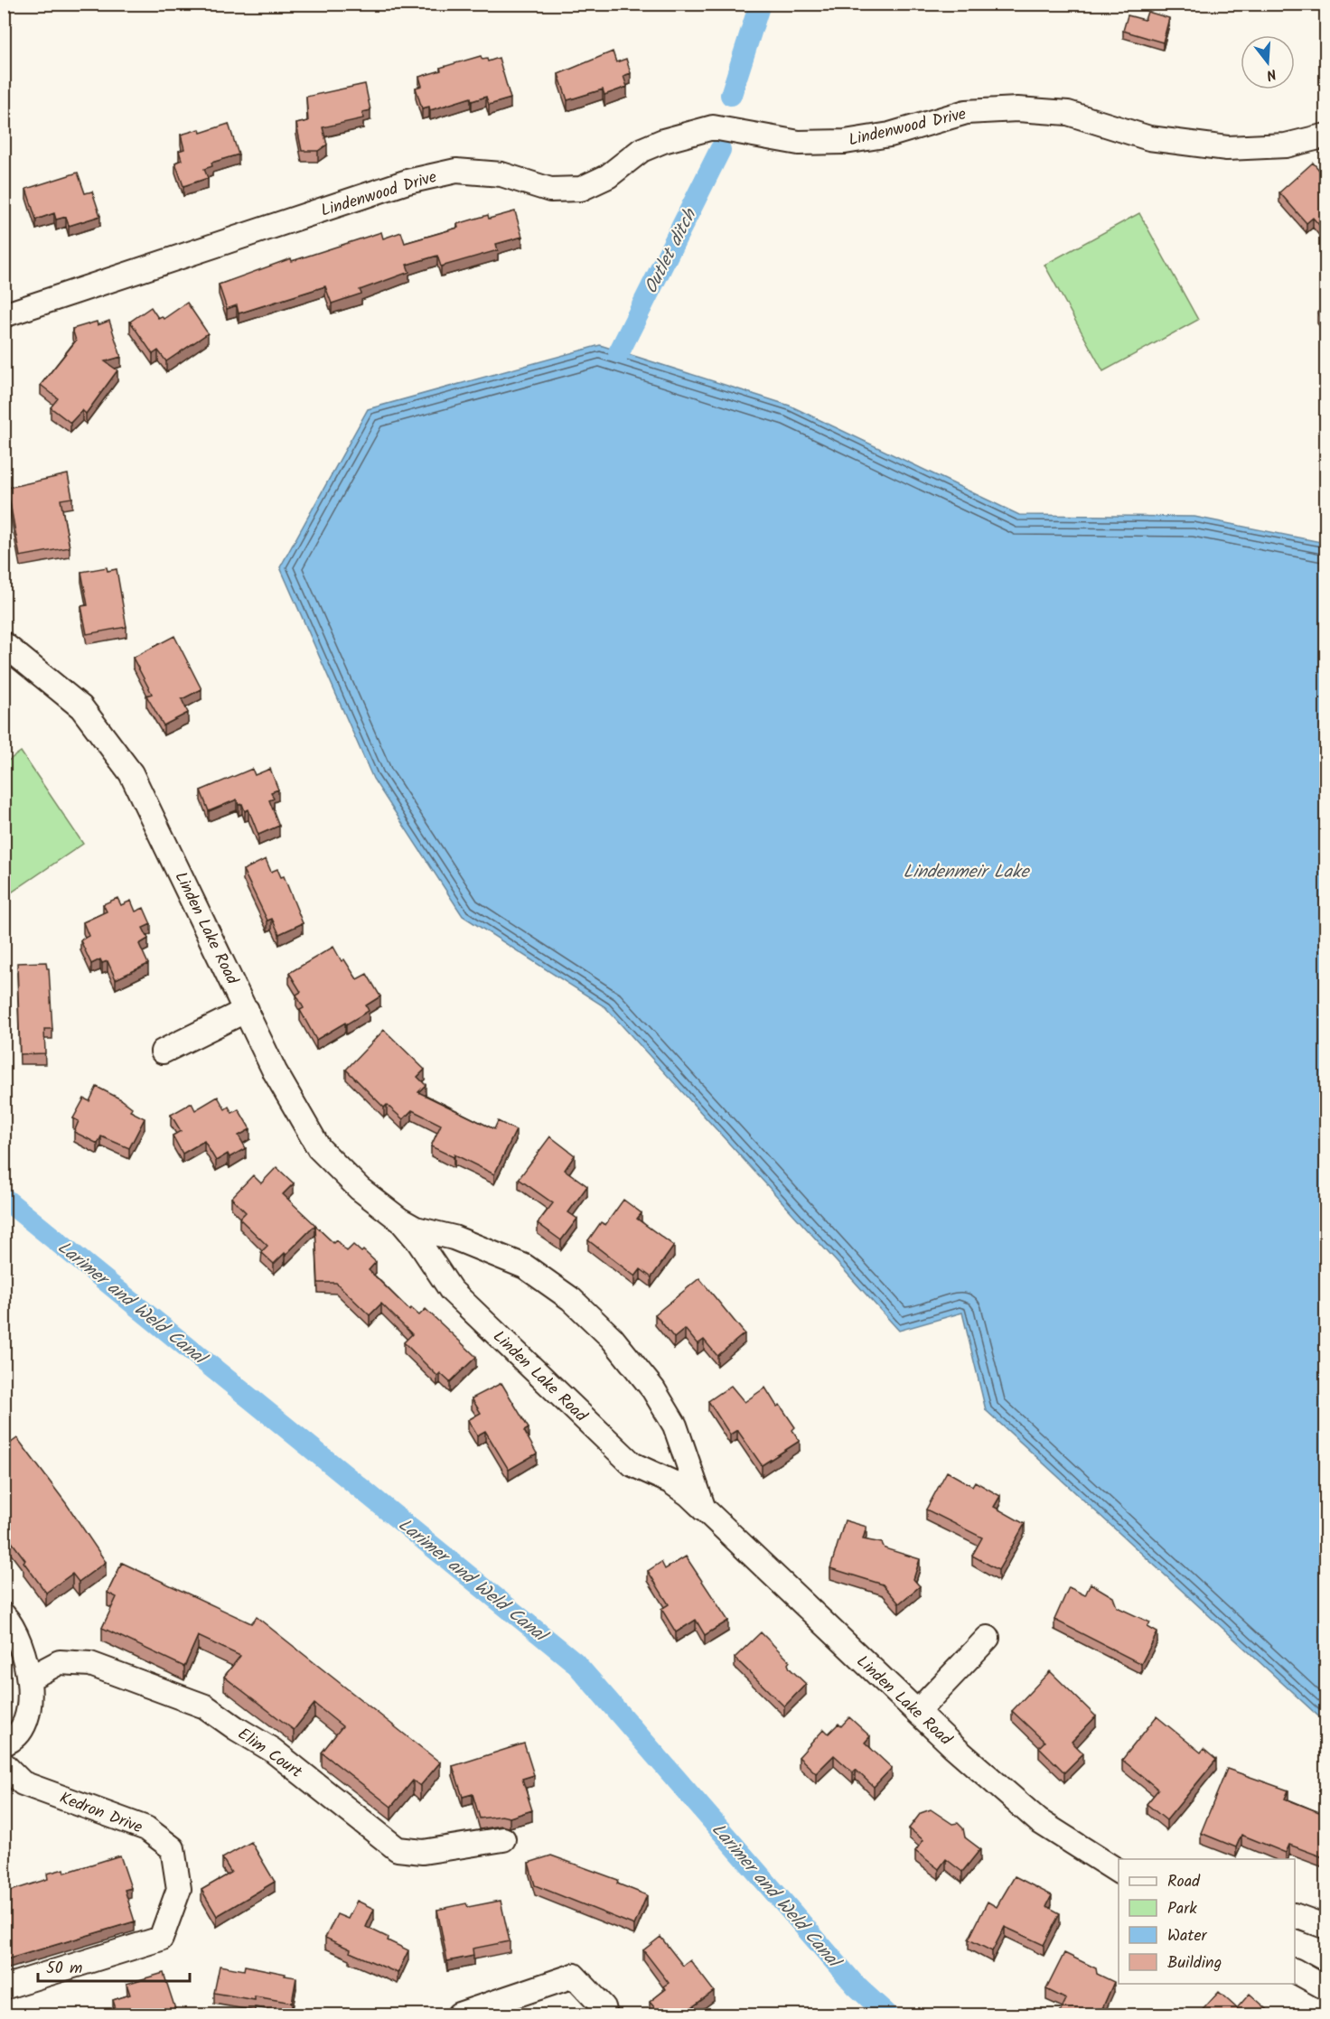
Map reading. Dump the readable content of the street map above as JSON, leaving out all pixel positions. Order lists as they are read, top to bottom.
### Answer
{
  "streets": {
    "street": [
      "Lindenwood Drive",
      "Linden Lake Road",
      "Elim Court",
      "Kedron Drive"
    ]
  },
  "water": ["Outlet ditch", "Lindenmeir Lake", "Larimer and Weld Canal"],
  "legend": [
    "Road",
    "Park",
    "Water",
    "Building"
  ],
  "scale_bar": "50 m",
  "north": "bottom"
}
